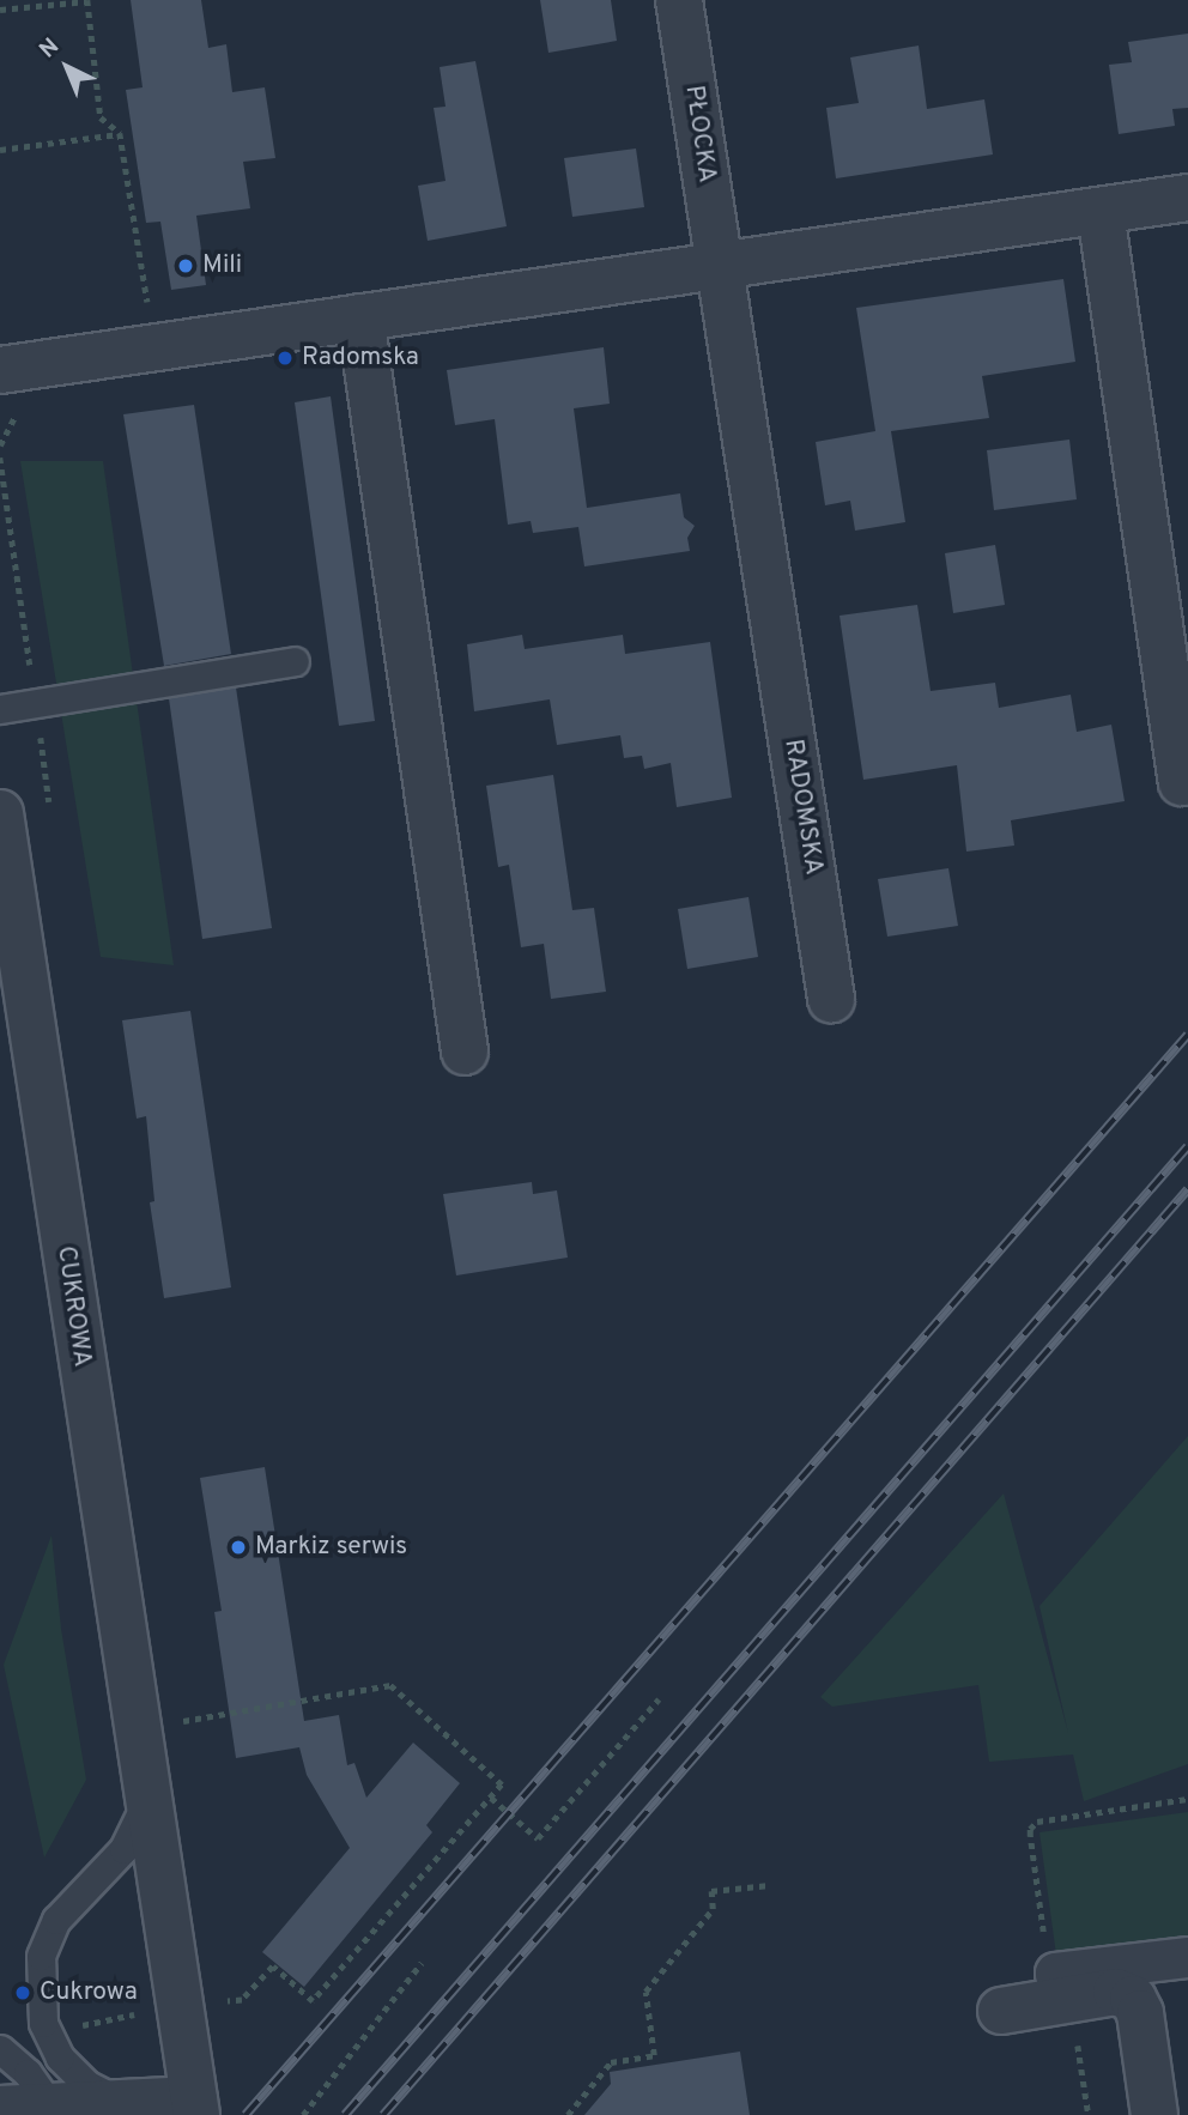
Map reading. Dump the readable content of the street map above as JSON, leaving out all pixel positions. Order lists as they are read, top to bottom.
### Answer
{
  "streets": {
    "street": ["PŁOCKA", "RADOMSKA", "CUKROWA"]
  },
  "crossings": [
    ["PŁOCKA", "RADOMSKA"]
  ],
  "places": [
    "Mili",
    "Radomska",
    "Markiz serwis",
    "Cukrowa"
  ],
  "north": "top left"
}
